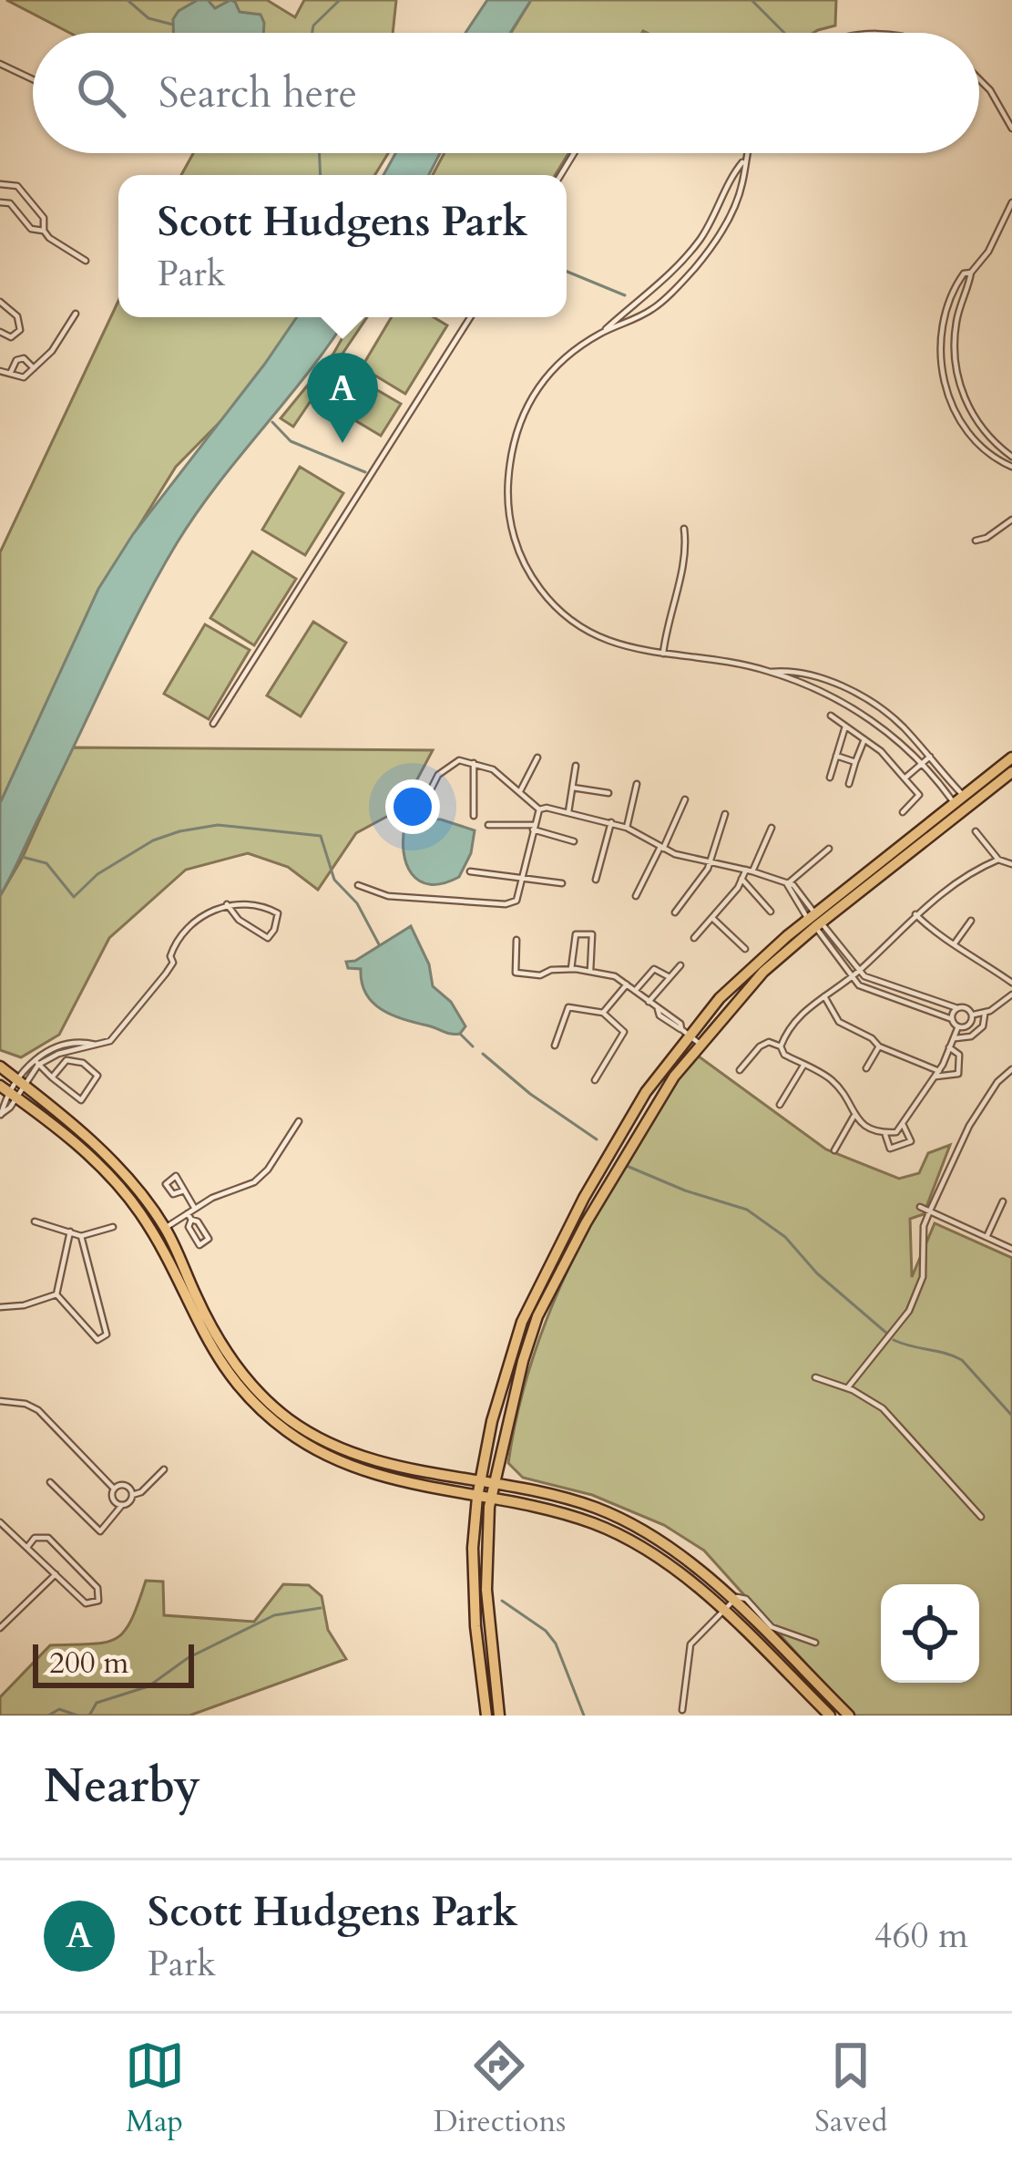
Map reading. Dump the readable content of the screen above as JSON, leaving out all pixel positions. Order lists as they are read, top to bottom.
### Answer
{
  "scale_bar": "200 m",
  "page": {
    "search": "Search here",
    "popup": ["Scott Hudgens Park", "Park"],
    "pins": "A",
    "scale": "200 m",
    "heading": "Nearby",
    "list": [
      {
        "mark": "A",
        "name": "Scott Hudgens Park",
        "note": "Park",
        "value": "460 m"
      }
    ],
    "nav": ["Map", "Directions", "Saved"]
  }
}
